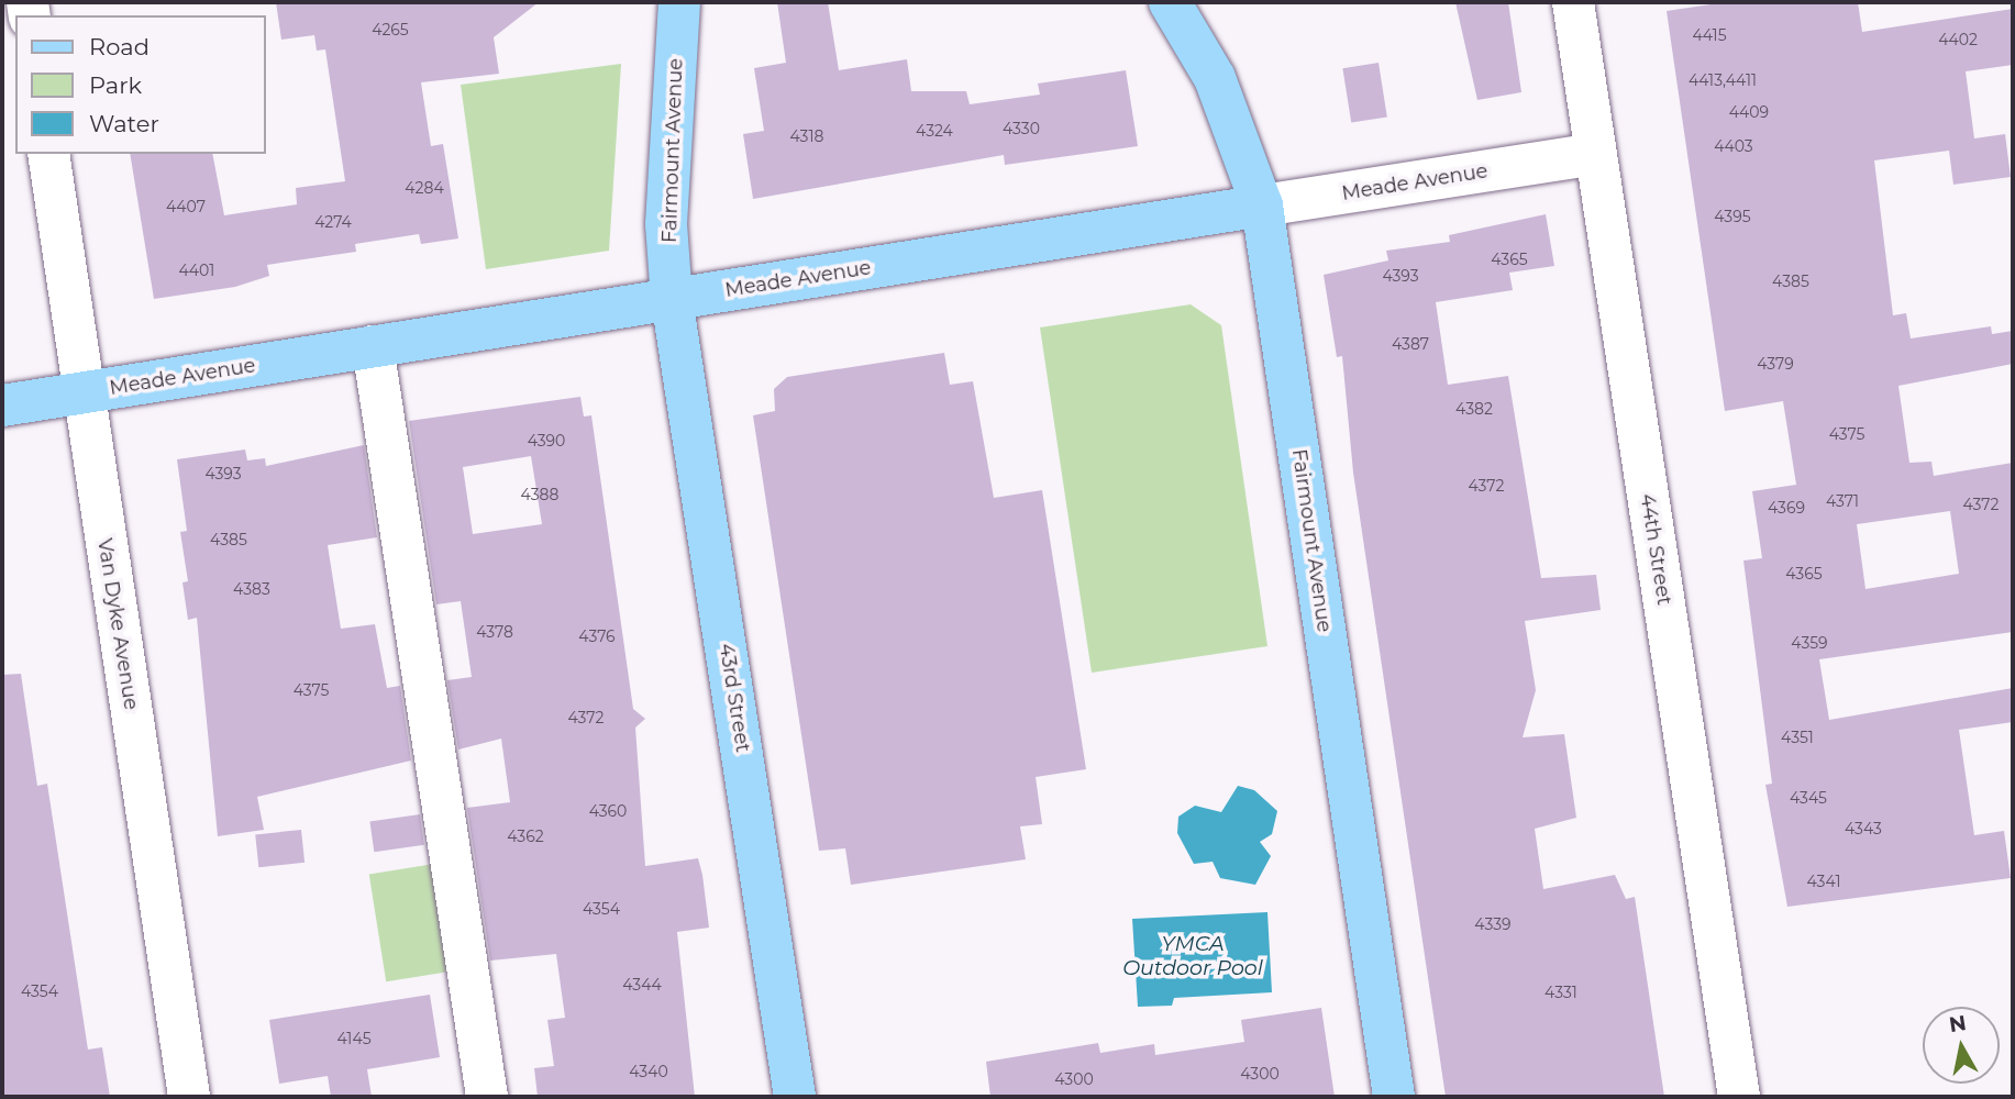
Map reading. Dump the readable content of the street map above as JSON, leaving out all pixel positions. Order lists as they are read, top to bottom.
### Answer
{
  "streets": {
    "main road": ["Fairmount Avenue", "Meade Avenue", "43rd Street"],
    "street": ["44th Street", "Van Dyke Avenue"]
  },
  "crossings": [
    ["Fairmount Avenue", "Meade Avenue"],
    ["Fairmount Avenue", "43rd Street"],
    ["Meade Avenue", "44th Street"],
    ["Meade Avenue", "Van Dyke Avenue"],
    ["Meade Avenue", "43rd Street"]
  ],
  "water": ["YMCA Outdoor Pool"],
  "house_numbers": [
    "4265",
    "4415",
    "4402",
    "4413,4411",
    "4409",
    "4330",
    "4324",
    "4318",
    "4403",
    "4284",
    "4407",
    "4395",
    "4274",
    "4365",
    "4401",
    "4393",
    "4385",
    "4387",
    "4379",
    "4382",
    "4375",
    "4390",
    "4393",
    "4372",
    "4388",
    "4371",
    "4372",
    "4369",
    "4385",
    "4365",
    "4383",
    "4378",
    "4376",
    "4359",
    "4375",
    "4372",
    "4351",
    "4345",
    "4360",
    "4343",
    "4362",
    "4341",
    "4354",
    "4339",
    "4344",
    "4354",
    "4331",
    "4145",
    "4340",
    "4300",
    "4300"
  ],
  "legend": ["Road", "Park", "Water"],
  "north": "top"
}
